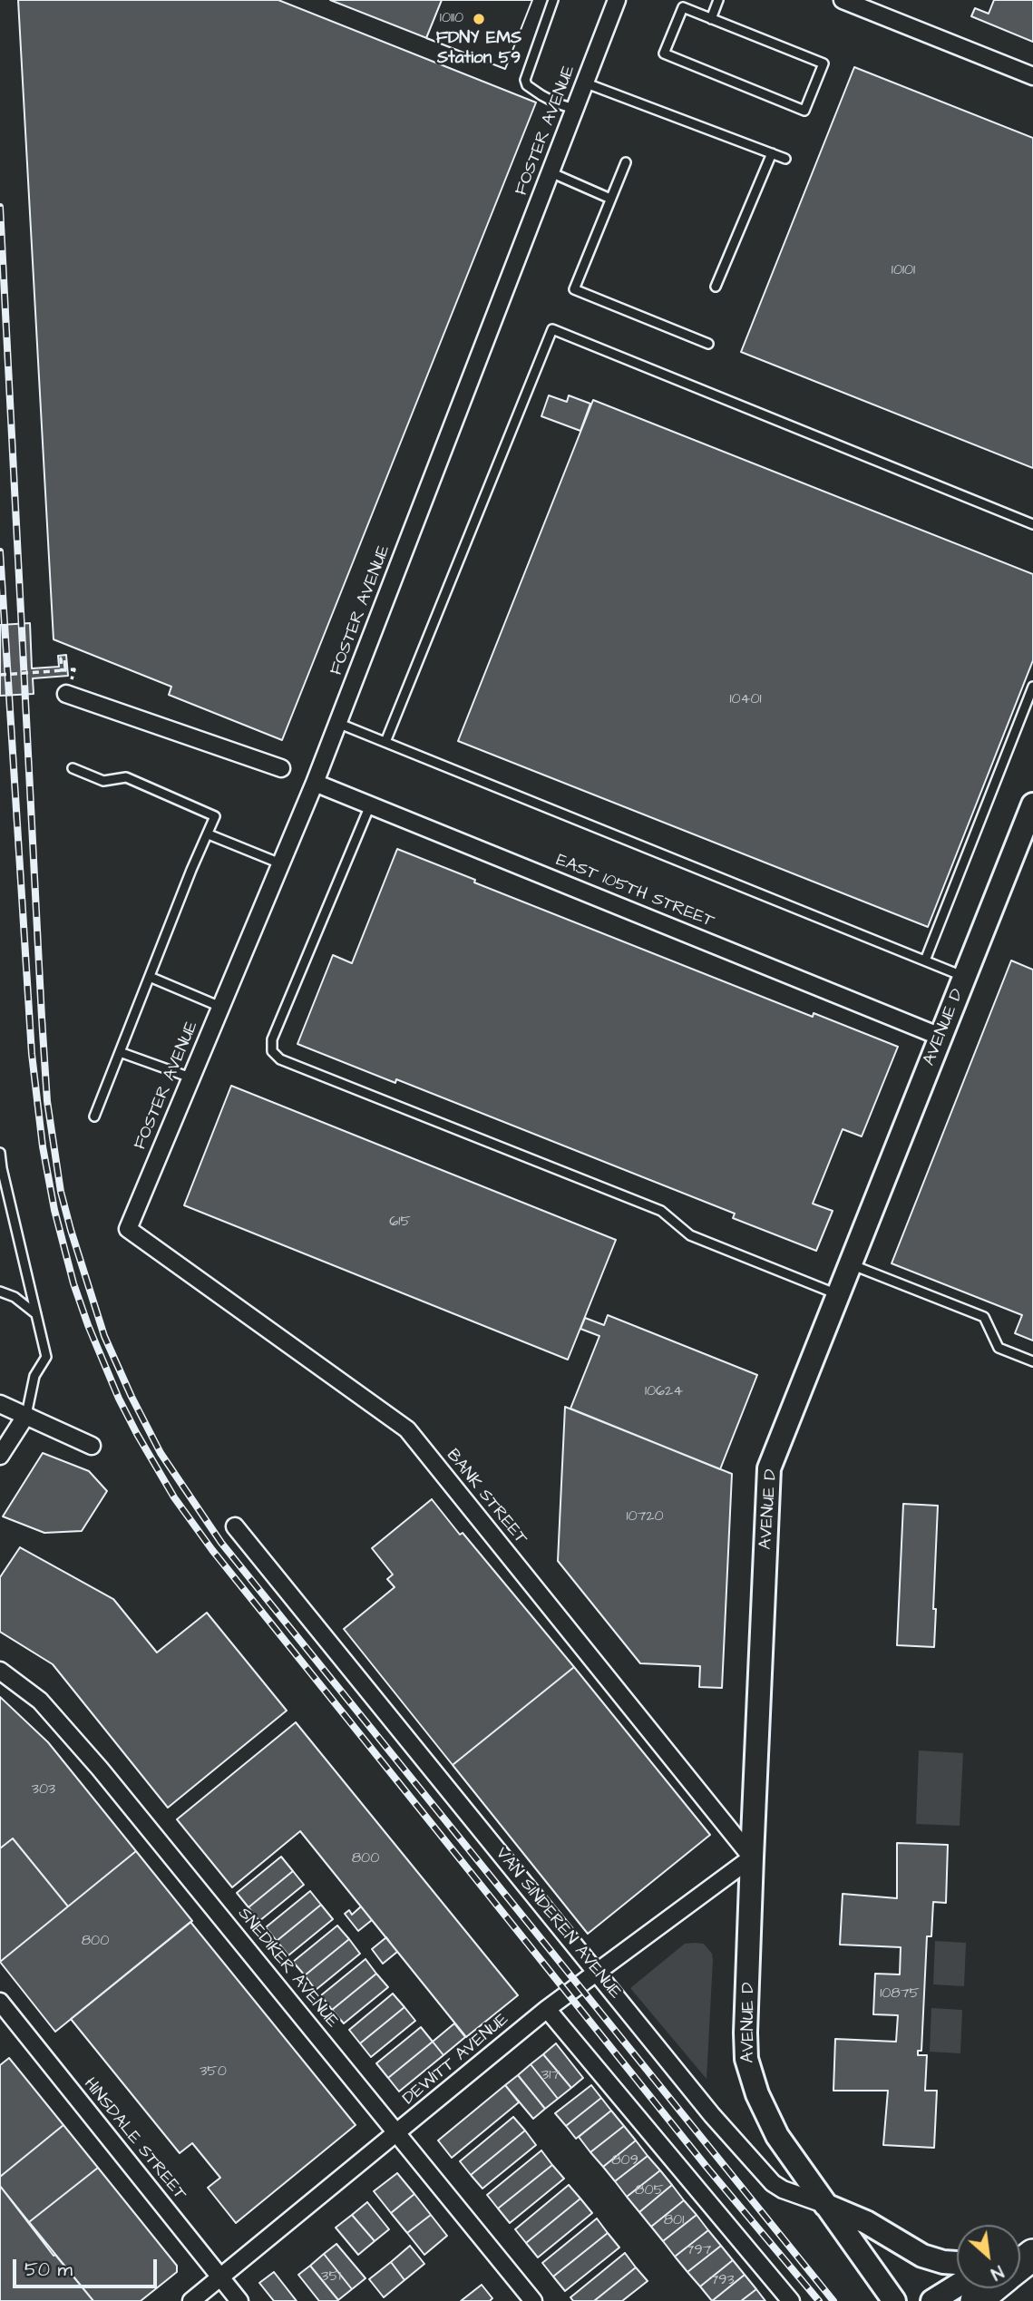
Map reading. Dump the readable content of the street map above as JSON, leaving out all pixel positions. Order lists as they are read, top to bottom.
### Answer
{
  "streets": {
    "main road": ["AVENUE D"],
    "street": [
      "FOSTER AVENUE",
      "EAST 105TH STREET",
      "BANK STREET",
      "VAN SINDEREN AVENUE",
      "SNEDIKER AVENUE",
      "DEWITT AVENUE",
      "HINSDALE STREET"
    ]
  },
  "crossings": [
    ["FOSTER AVENUE", "EAST 105TH STREET"],
    ["FOSTER AVENUE", "BANK STREET"],
    ["EAST 105TH STREET", "AVENUE D"],
    ["AVENUE D", "BANK STREET"],
    ["AVENUE D", "VAN SINDEREN AVENUE"],
    ["AVENUE D", "DEWITT AVENUE"],
    ["BANK STREET", "DEWITT AVENUE"],
    ["VAN SINDEREN AVENUE", "DEWITT AVENUE"],
    ["SNEDIKER AVENUE", "DEWITT AVENUE"],
    ["DEWITT AVENUE", "HINSDALE STREET"]
  ],
  "places": ["FDNY EMS Station 59"],
  "house_numbers": [
    "10110",
    "10101",
    "10401",
    "615",
    "10624",
    "10720",
    "303",
    "800",
    "800",
    "10875",
    "350",
    "317",
    "809",
    "805",
    "801",
    "797",
    "351",
    "793"
  ],
  "scale_bar": "50 m",
  "north": "bottom right"
}
